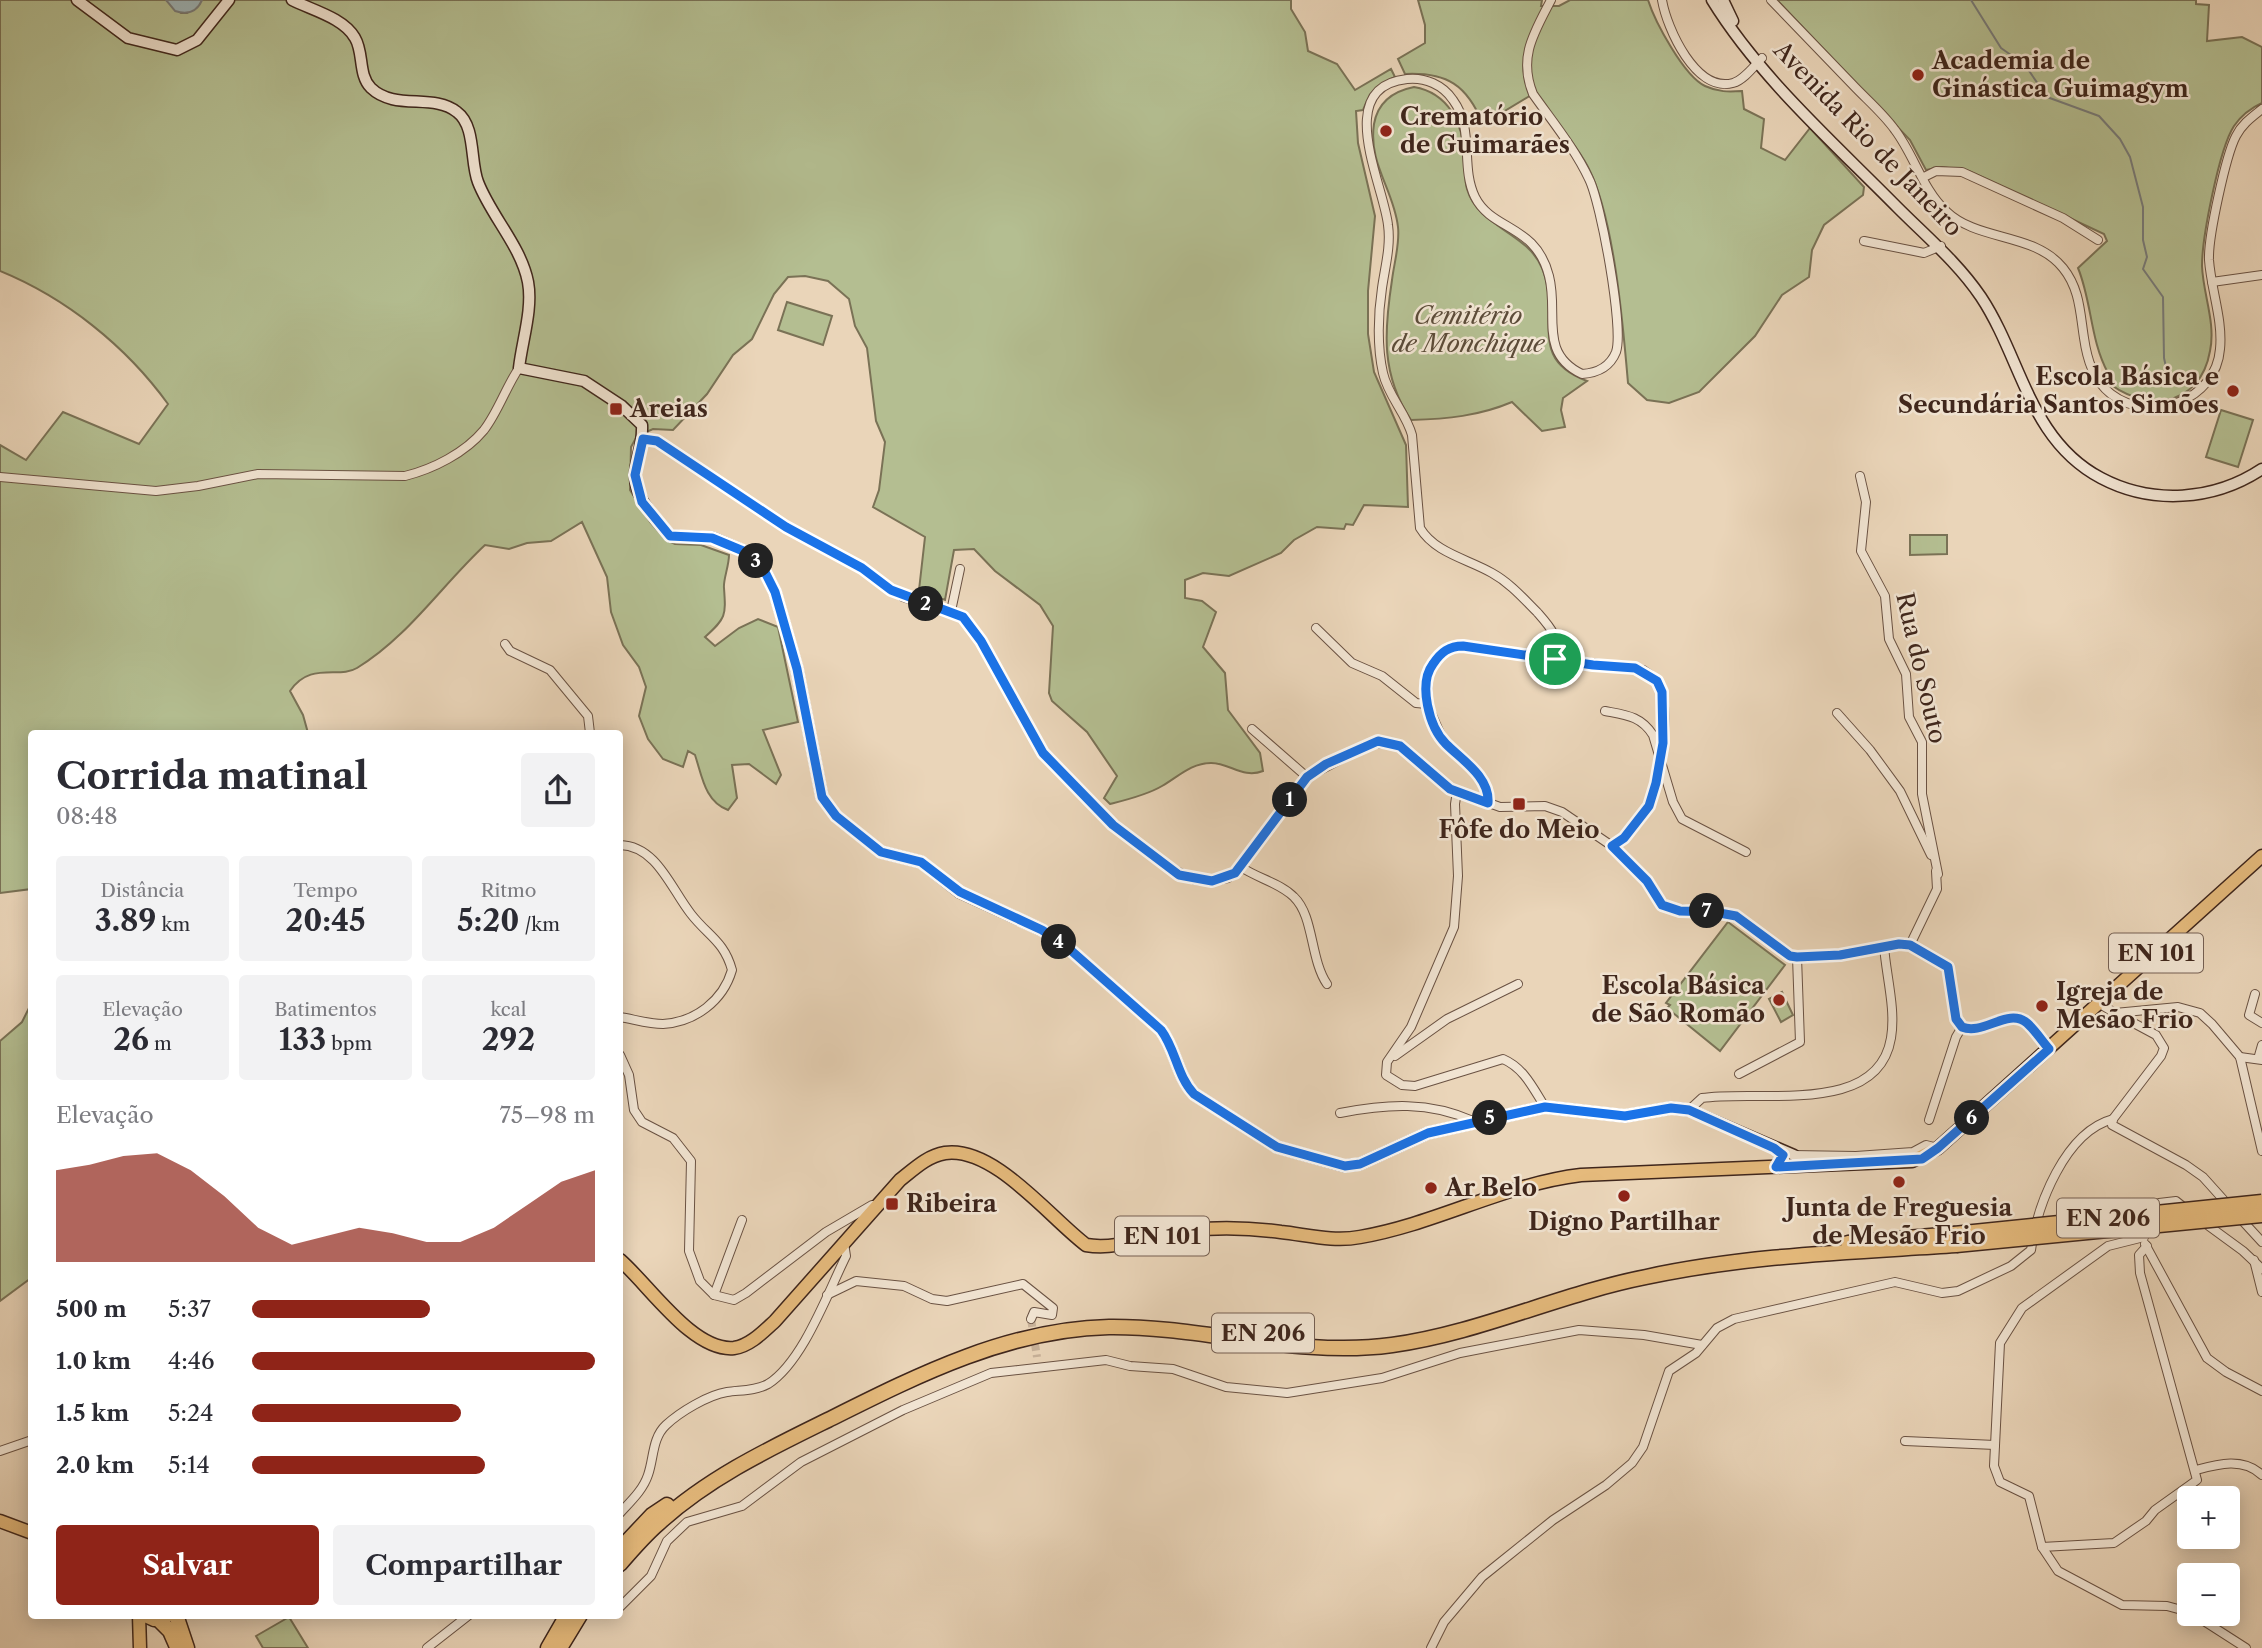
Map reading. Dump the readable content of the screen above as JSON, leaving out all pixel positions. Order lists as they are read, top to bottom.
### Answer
{
  "streets": {
    "highway": ["EN 206"],
    "main road": ["EN 101"],
    "street": ["Avenida Rio de Janeiro", "Rua do Souto"]
  },
  "parks": ["Cemitério de Monchique"],
  "places": {
    "other": [
      "Academia de Ginástica Guimagym",
      "Crematório de Guimarães",
      "Escola Básica e Secundária Santos Simões",
      "Escola Básica de São Romão",
      "Igreja de Mesão Frio",
      "Junta de Freguesia de Mesão Frio",
      "Ar Belo",
      "Digno Partilhar"
    ],
    "transit": ["Areias", "Fôfe do Meio", "Ribeira"]
  },
  "page": {
    "pins": [
      "3",
      "2",
      "1",
      "7",
      "4",
      "5",
      "6"
    ],
    "heading": ["Corrida matinal", "08:48"],
    "stats": [
      ["Distância", "3.89 km"],
      ["Tempo", "20:45"],
      ["Ritmo", "5:20 /km"],
      ["Elevação", "26 m"],
      ["Batimentos", "133 bpm"],
      ["kcal", "292"]
    ],
    "chart": ["Elevação", "75–98 m"],
    "list": [
      {
        "name": "500 m",
        "note": "5:37"
      },
      {
        "name": "1.0 km",
        "note": "4:46"
      },
      {
        "name": "1.5 km",
        "note": "5:24"
      },
      {
        "name": "2.0 km",
        "note": "5:14"
      }
    ],
    "map_buttons": ["+", "−"],
    "buttons": ["Salvar", "Compartilhar"]
  }
}
